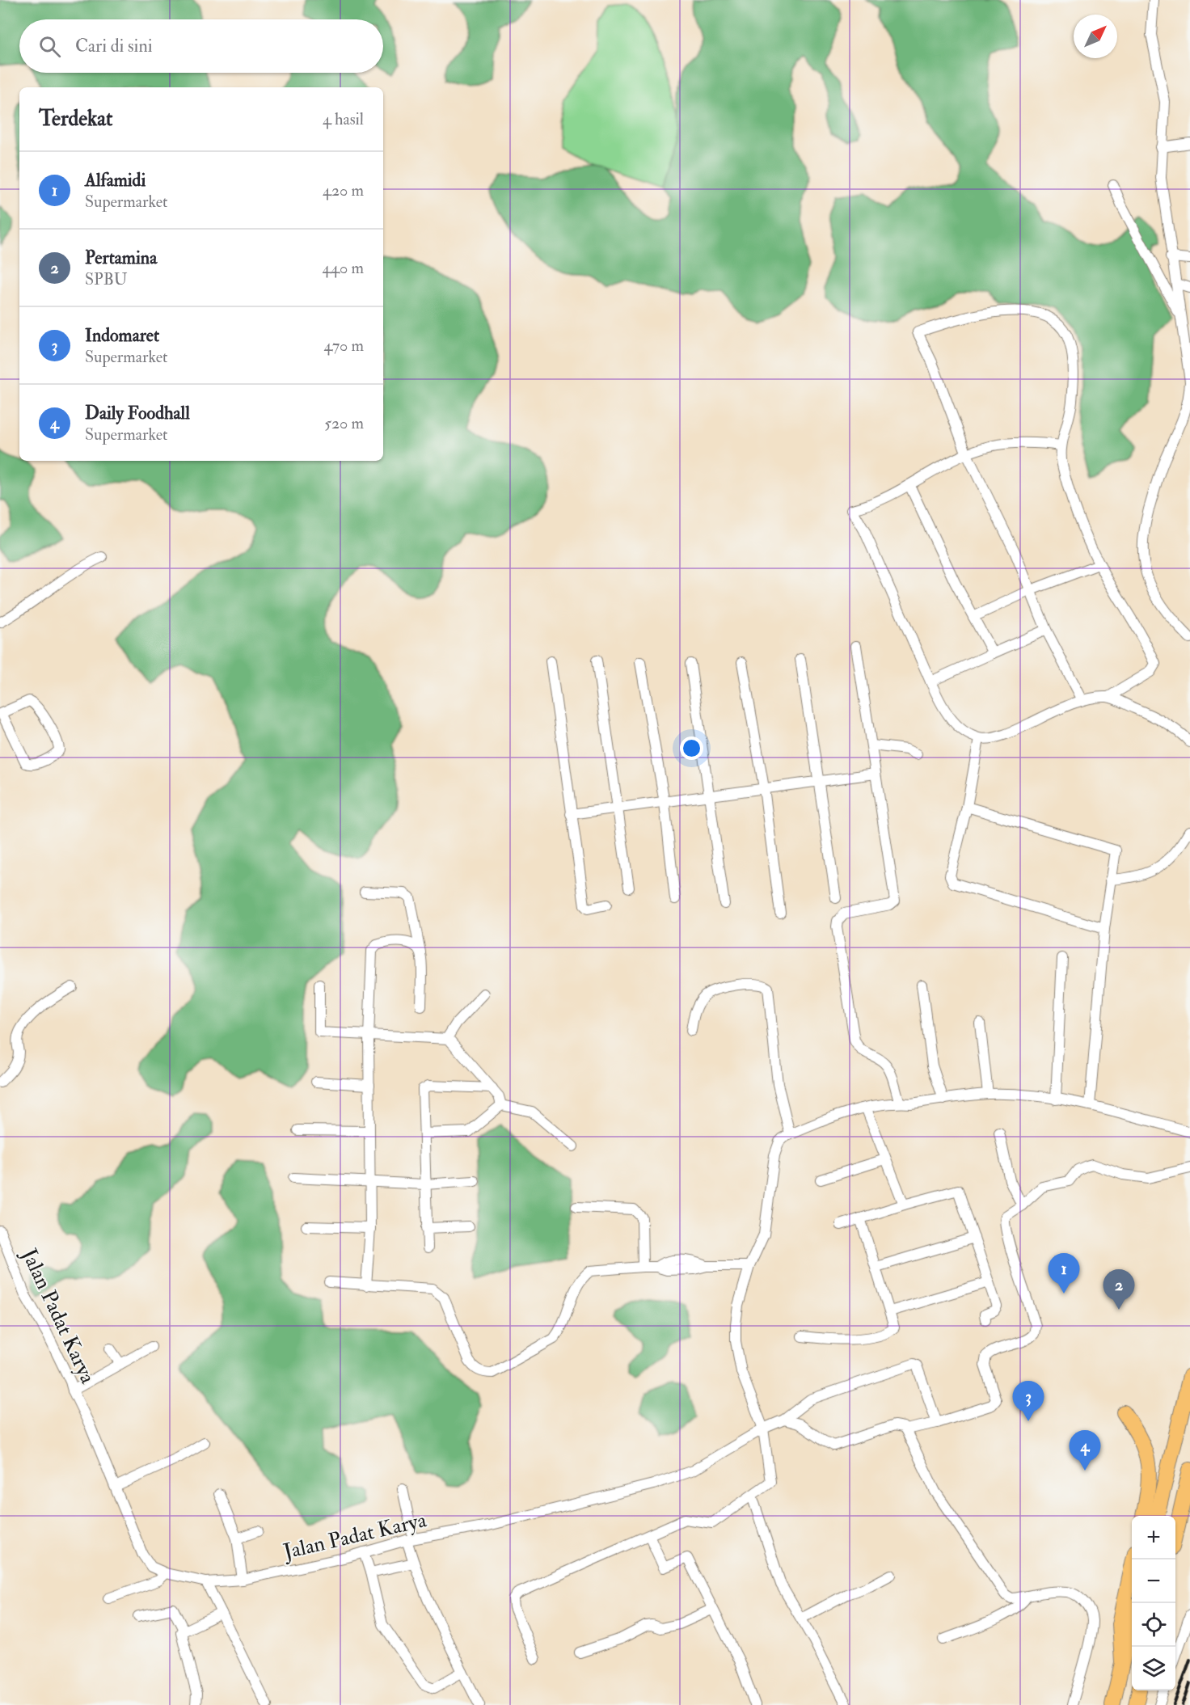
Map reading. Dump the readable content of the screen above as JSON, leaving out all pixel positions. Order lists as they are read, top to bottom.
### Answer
{
  "streets": {
    "street": ["Jalan Padat Karya"]
  },
  "north": "top right",
  "page": {
    "search": "Cari di sini",
    "heading": ["Terdekat", "4 hasil"],
    "list": [
      {
        "mark": "1",
        "name": "Alfamidi",
        "note": "Supermarket",
        "value": "420 m"
      },
      {
        "mark": "2",
        "name": "Pertamina",
        "note": "SPBU",
        "value": "440 m"
      },
      {
        "mark": "3",
        "name": "Indomaret",
        "note": "Supermarket",
        "value": "470 m"
      },
      {
        "mark": "4",
        "name": "Daily Foodhall",
        "note": "Supermarket",
        "value": "520 m"
      }
    ],
    "pins": [
      "1",
      "2",
      "3",
      "4"
    ],
    "map_buttons": ["+", "−"]
  }
}
